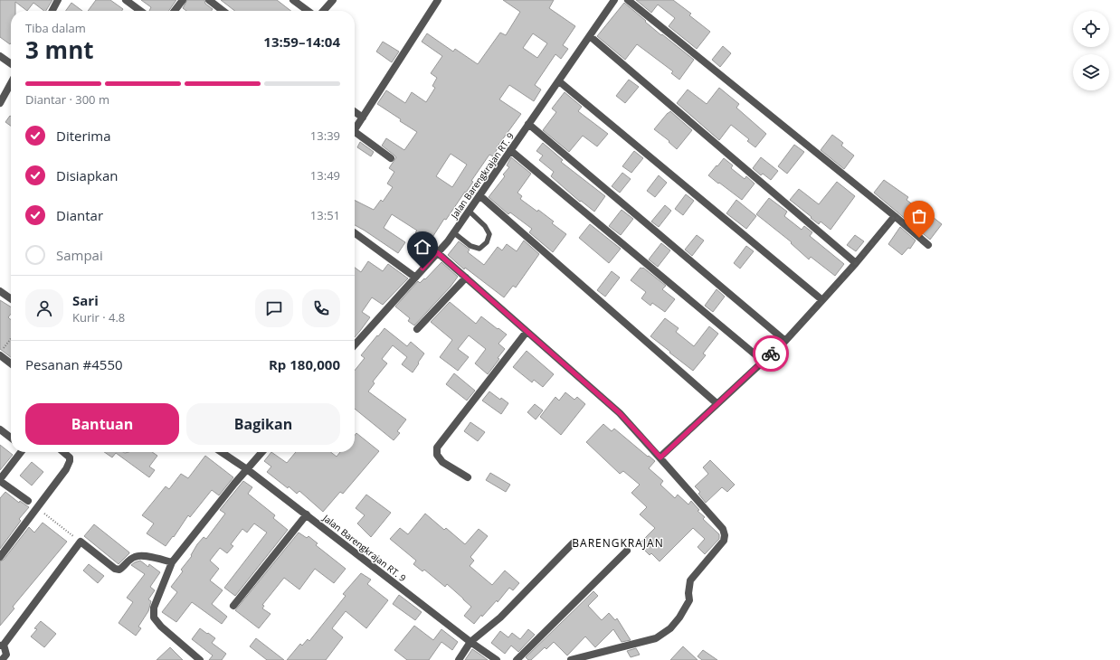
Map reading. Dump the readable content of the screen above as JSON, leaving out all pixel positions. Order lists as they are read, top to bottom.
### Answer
{
  "streets": {
    "street": ["Jalan Barengkrajan RT. 9"]
  },
  "districts": ["BARENGKRAJAN"],
  "page": {
    "heading": ["3 mnt", "Tiba dalam", "13:59–14:04"],
    "panel": [
      "Sari",
      "Kurir · 4.8",
      "Pesanan #4550",
      "Rp 180,000"
    ],
    "bar": "Diantar · 300 m",
    "list": [
      ["Diterima", "13:39"],
      ["Disiapkan", "13:49"],
      ["Diantar", "13:51"],
      "Sampai"
    ],
    "buttons": ["Bantuan", "Bagikan"]
  }
}
